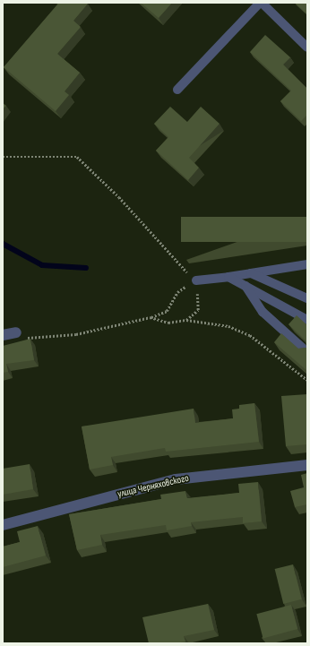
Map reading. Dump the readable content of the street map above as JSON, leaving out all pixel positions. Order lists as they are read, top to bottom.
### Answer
{
  "streets": {
    "street": ["улица Черняховского"]
  }
}
